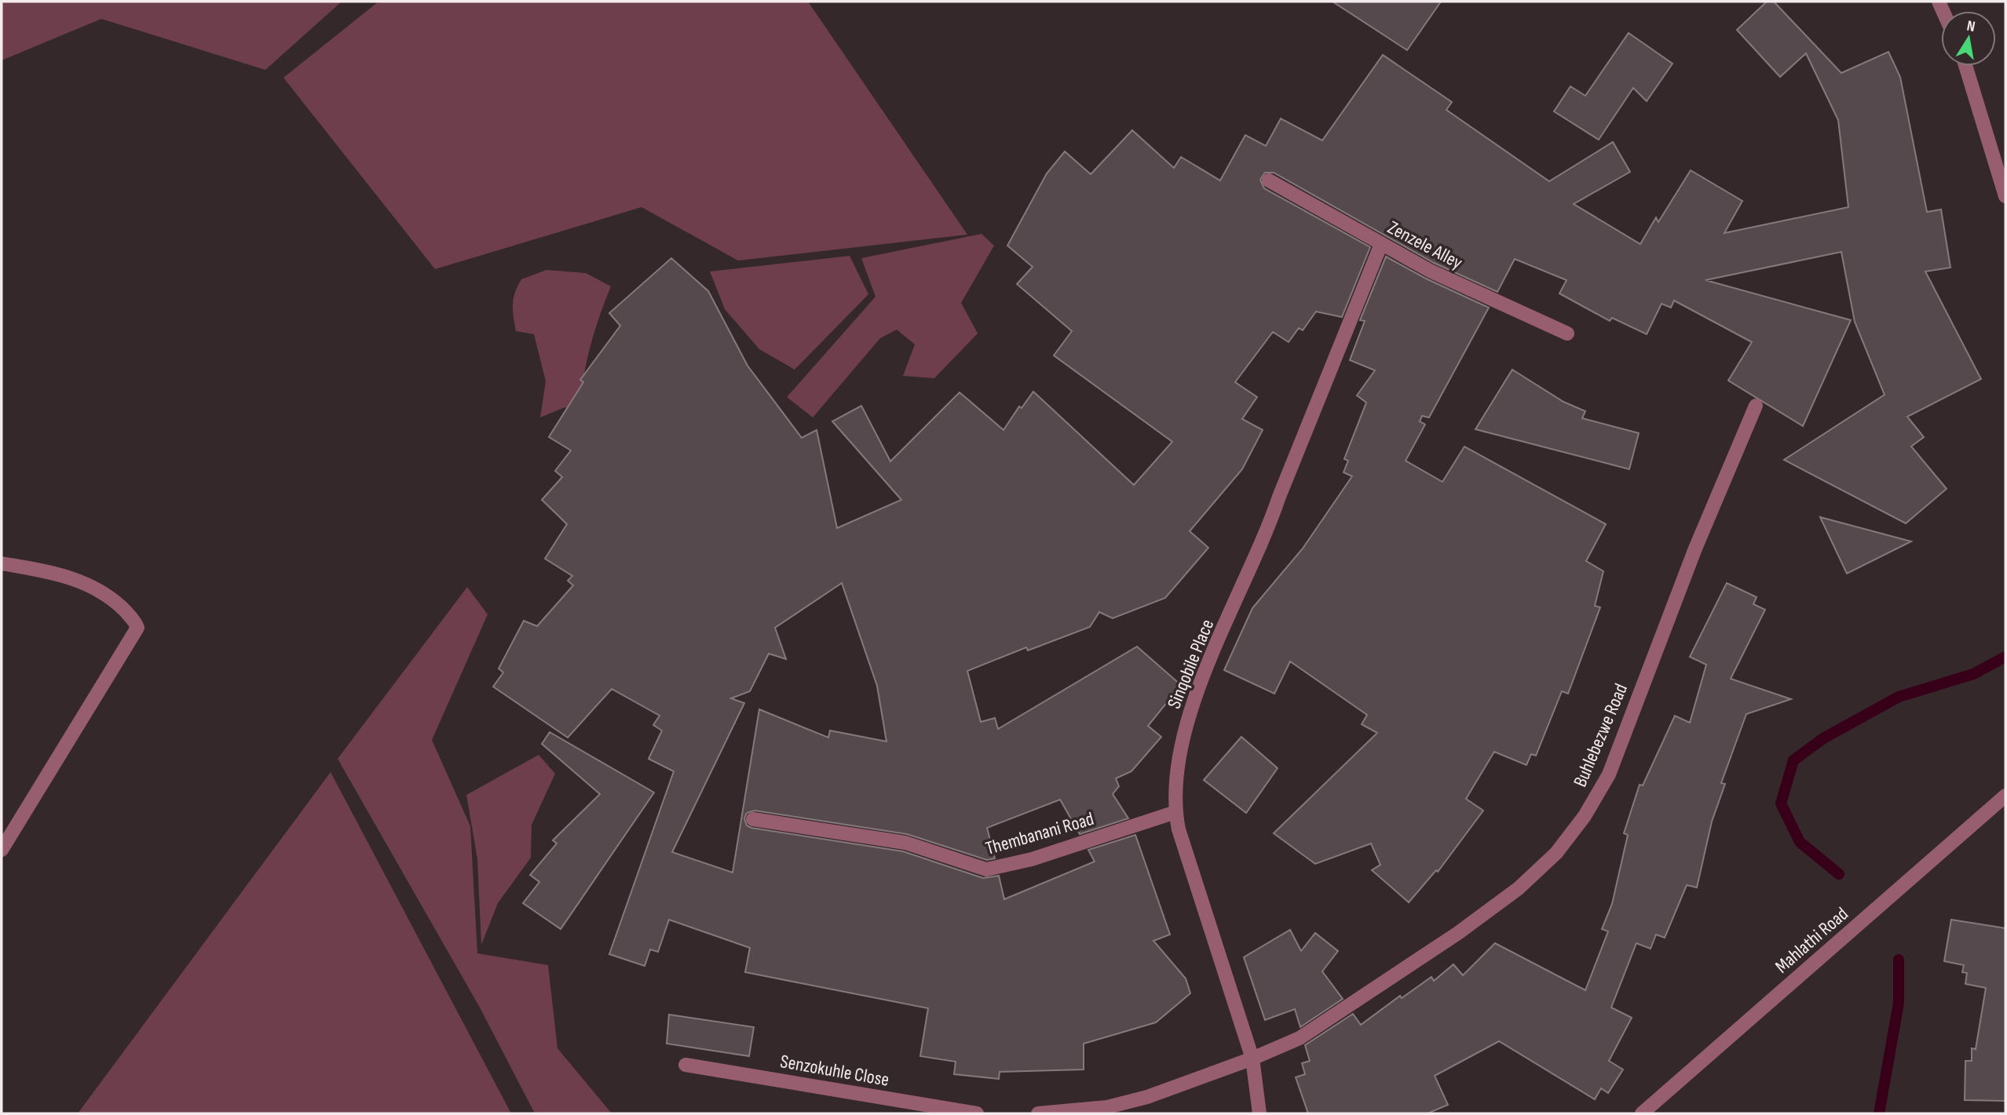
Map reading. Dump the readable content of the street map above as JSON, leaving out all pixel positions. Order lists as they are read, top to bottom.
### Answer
{
  "streets": {
    "street": [
      "Zenzele Alley",
      "Sinqobile Place",
      "Buhlebezwe Road",
      "Thembanani Road",
      "Mahlathi Road",
      "Senzokuhle Close"
    ]
  },
  "crossings": [
    ["Zenzele Alley", "Sinqobile Place"],
    ["Sinqobile Place", "Buhlebezwe Road"],
    ["Sinqobile Place", "Thembanani Road"]
  ],
  "north": "top"
}
